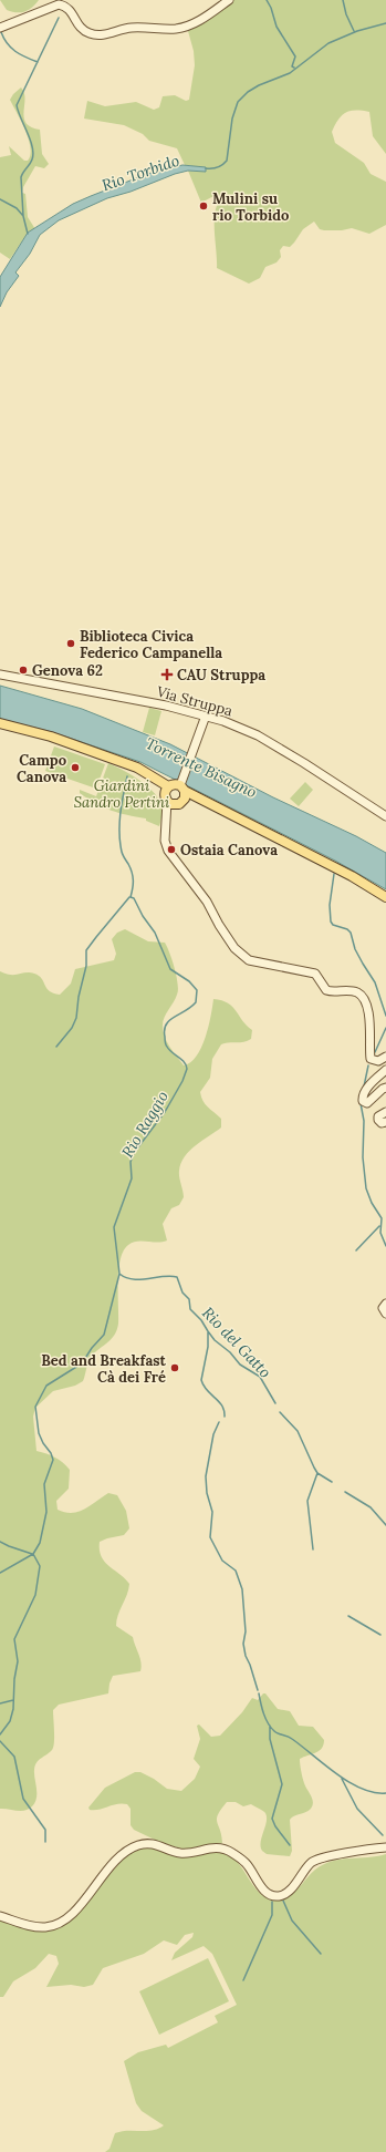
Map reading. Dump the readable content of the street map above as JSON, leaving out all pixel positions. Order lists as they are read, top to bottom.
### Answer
{
  "streets": {
    "street": ["Via Struppa"]
  },
  "water": [
    "Rio Torbido",
    "Torrente Bisagno",
    "Rio Raggio",
    "Rio del Gatto"
  ],
  "parks": ["Giardini Sandro Pertini"],
  "places": {
    "other": [
      "Mulini su rio Torbido",
      "Biblioteca Civica Federico Campanella",
      "Genova 62",
      "Campo Canova",
      "Ostaia Canova",
      "Bed and Breakfast Cà dei Fré"
    ],
    "health": ["CAU Struppa"]
  }
}
